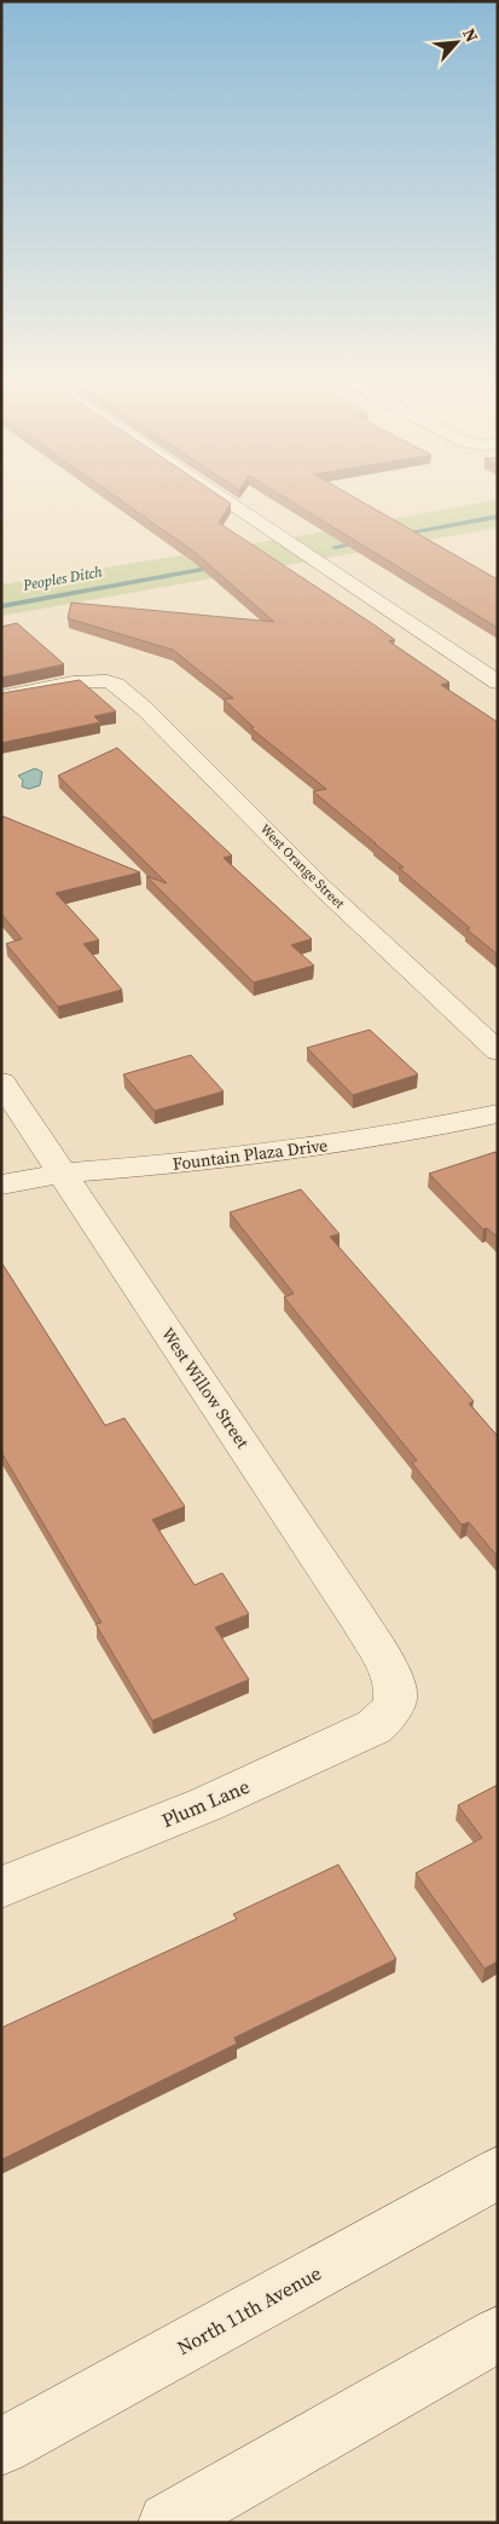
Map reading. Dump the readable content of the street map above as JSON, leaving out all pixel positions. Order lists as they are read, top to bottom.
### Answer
{
  "streets": {
    "street": [
      "West Orange Street",
      "Fountain Plaza Drive",
      "West Willow Street",
      "Plum Lane",
      "North 11th Avenue"
    ]
  },
  "crossings": [
    ["Fountain Plaza Drive", "West Willow Street"],
    ["West Willow Street", "Plum Lane"]
  ],
  "water": ["Peoples Ditch"],
  "north": "top right"
}
